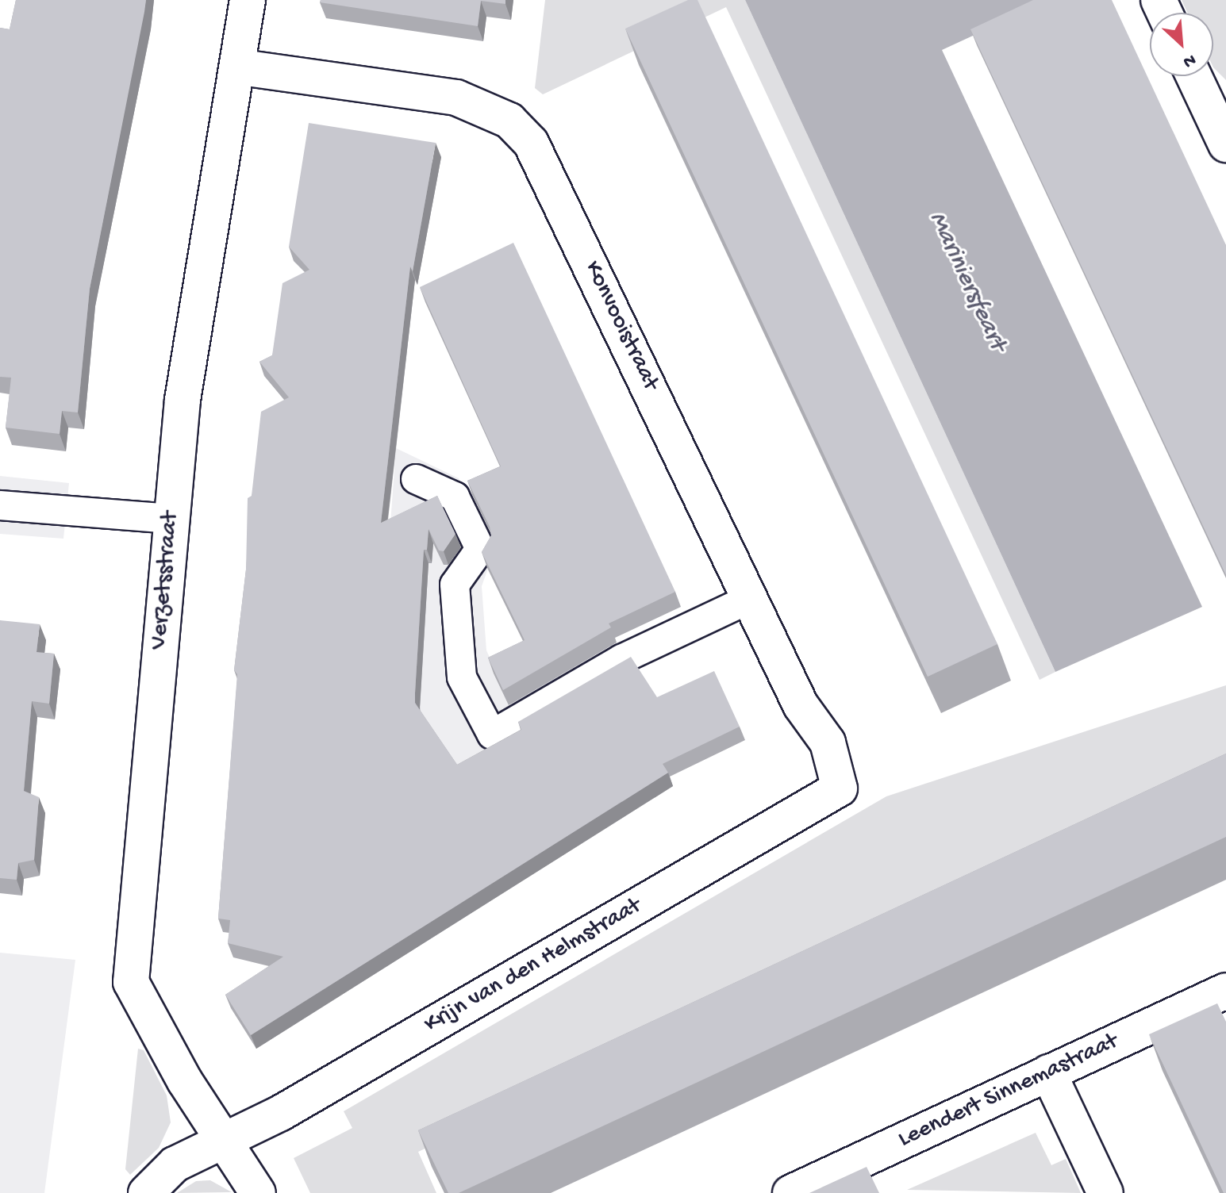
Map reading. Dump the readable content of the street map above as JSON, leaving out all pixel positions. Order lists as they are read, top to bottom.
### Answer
{
  "streets": {
    "street": [
      "Konvooistraat",
      "Verzetsstraat",
      "Krijn van den Helmstraat",
      "Leendert Sinnemastraat"
    ]
  },
  "crossings": [
    ["Konvooistraat", "Verzetsstraat"],
    ["Konvooistraat", "Krijn van den Helmstraat"],
    ["Verzetsstraat", "Krijn van den Helmstraat"]
  ],
  "water": ["Mariniersfeart"],
  "north": "bottom right"
}
